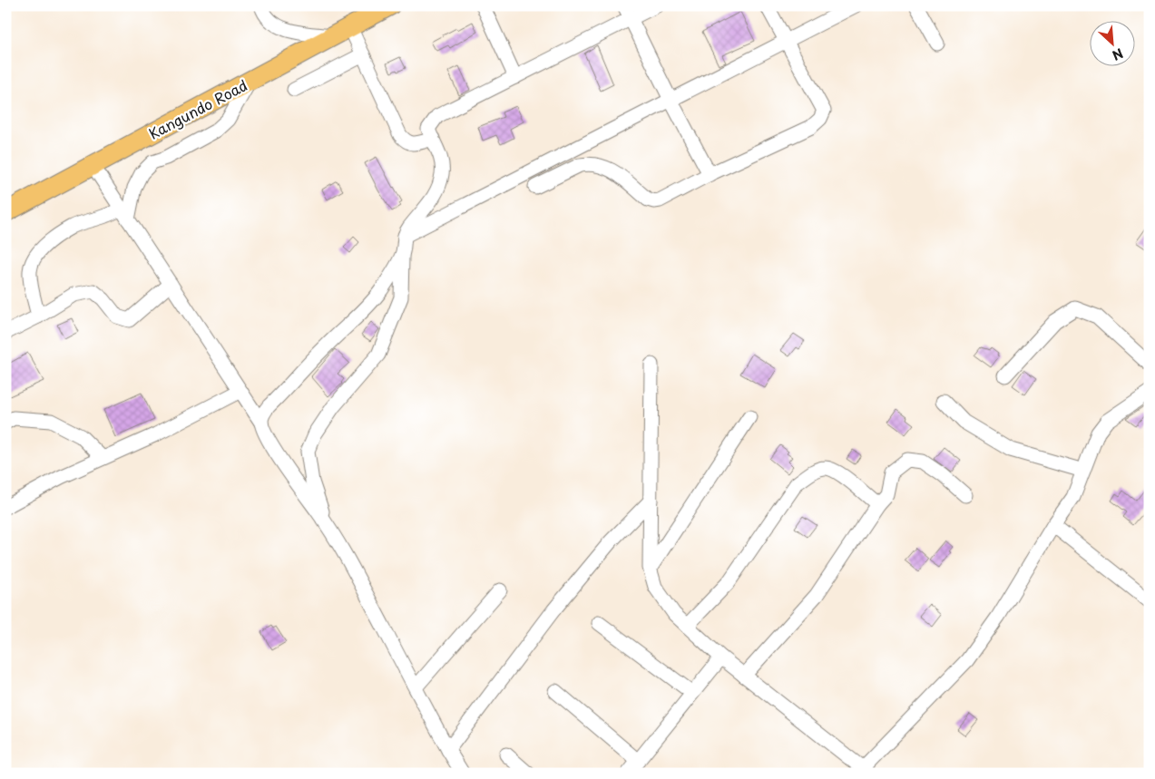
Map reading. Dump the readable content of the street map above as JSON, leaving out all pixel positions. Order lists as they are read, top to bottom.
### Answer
{
  "streets": {
    "highway": ["Kangundo Road"]
  },
  "north": "bottom right"
}
